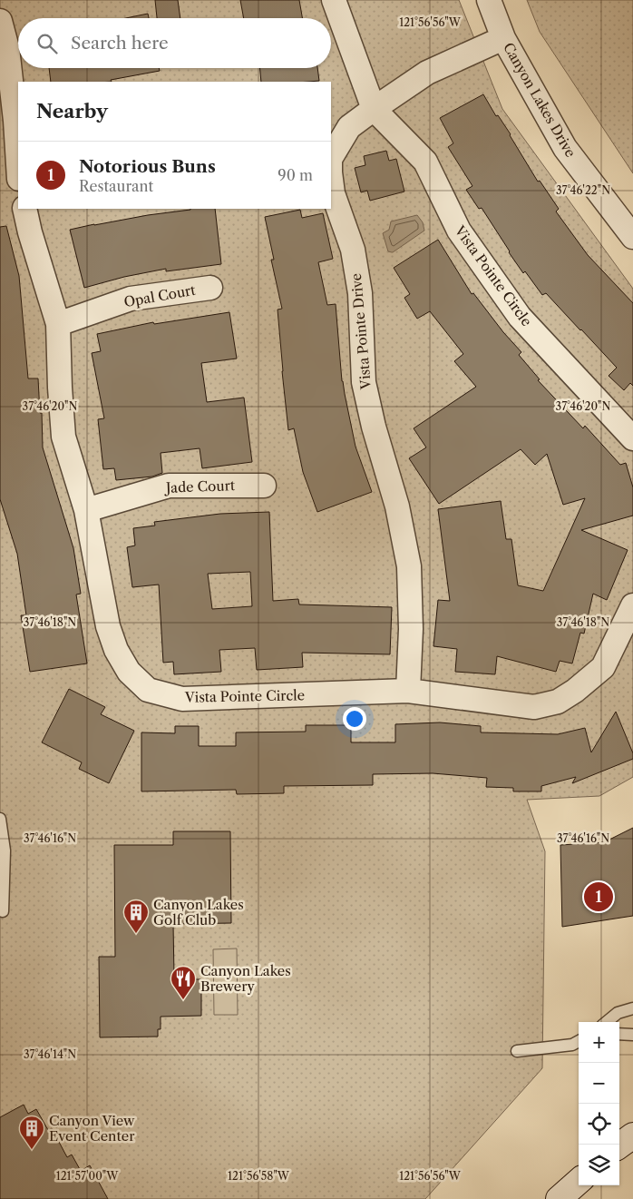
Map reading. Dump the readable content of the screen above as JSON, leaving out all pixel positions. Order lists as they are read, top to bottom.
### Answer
{
  "streets": {
    "street": [
      "Canyon Lakes Drive",
      "Vista Pointe Circle",
      "Opal Court",
      "Vista Pointe Drive",
      "Jade Court"
    ]
  },
  "crossings": [
    ["Canyon Lakes Drive", "Vista Pointe Drive"],
    ["Vista Pointe Circle", "Opal Court"],
    ["Vista Pointe Circle", "Vista Pointe Drive"],
    ["Vista Pointe Circle", "Jade Court"]
  ],
  "places": {
    "building": ["Canyon Lakes Golf Club", "Canyon View Event Center"],
    "restaurant": ["Canyon Lakes Brewery"]
  },
  "page": {
    "search": "Search here",
    "heading": "Nearby",
    "list": [
      {
        "mark": "1",
        "name": "Notorious Buns",
        "note": "Restaurant",
        "value": "90 m"
      }
    ],
    "pins": "1",
    "map_buttons": ["+", "−"]
  },
  "coordinates": [
    "121°56'56\"W",
    "37°46'22\"N",
    "37°46'20\"N",
    "37°46'18\"N",
    "37°46'16\"N",
    "37°46'14\"N",
    "121°57'00\"W",
    "121°56'58\"W"
  ]
}
